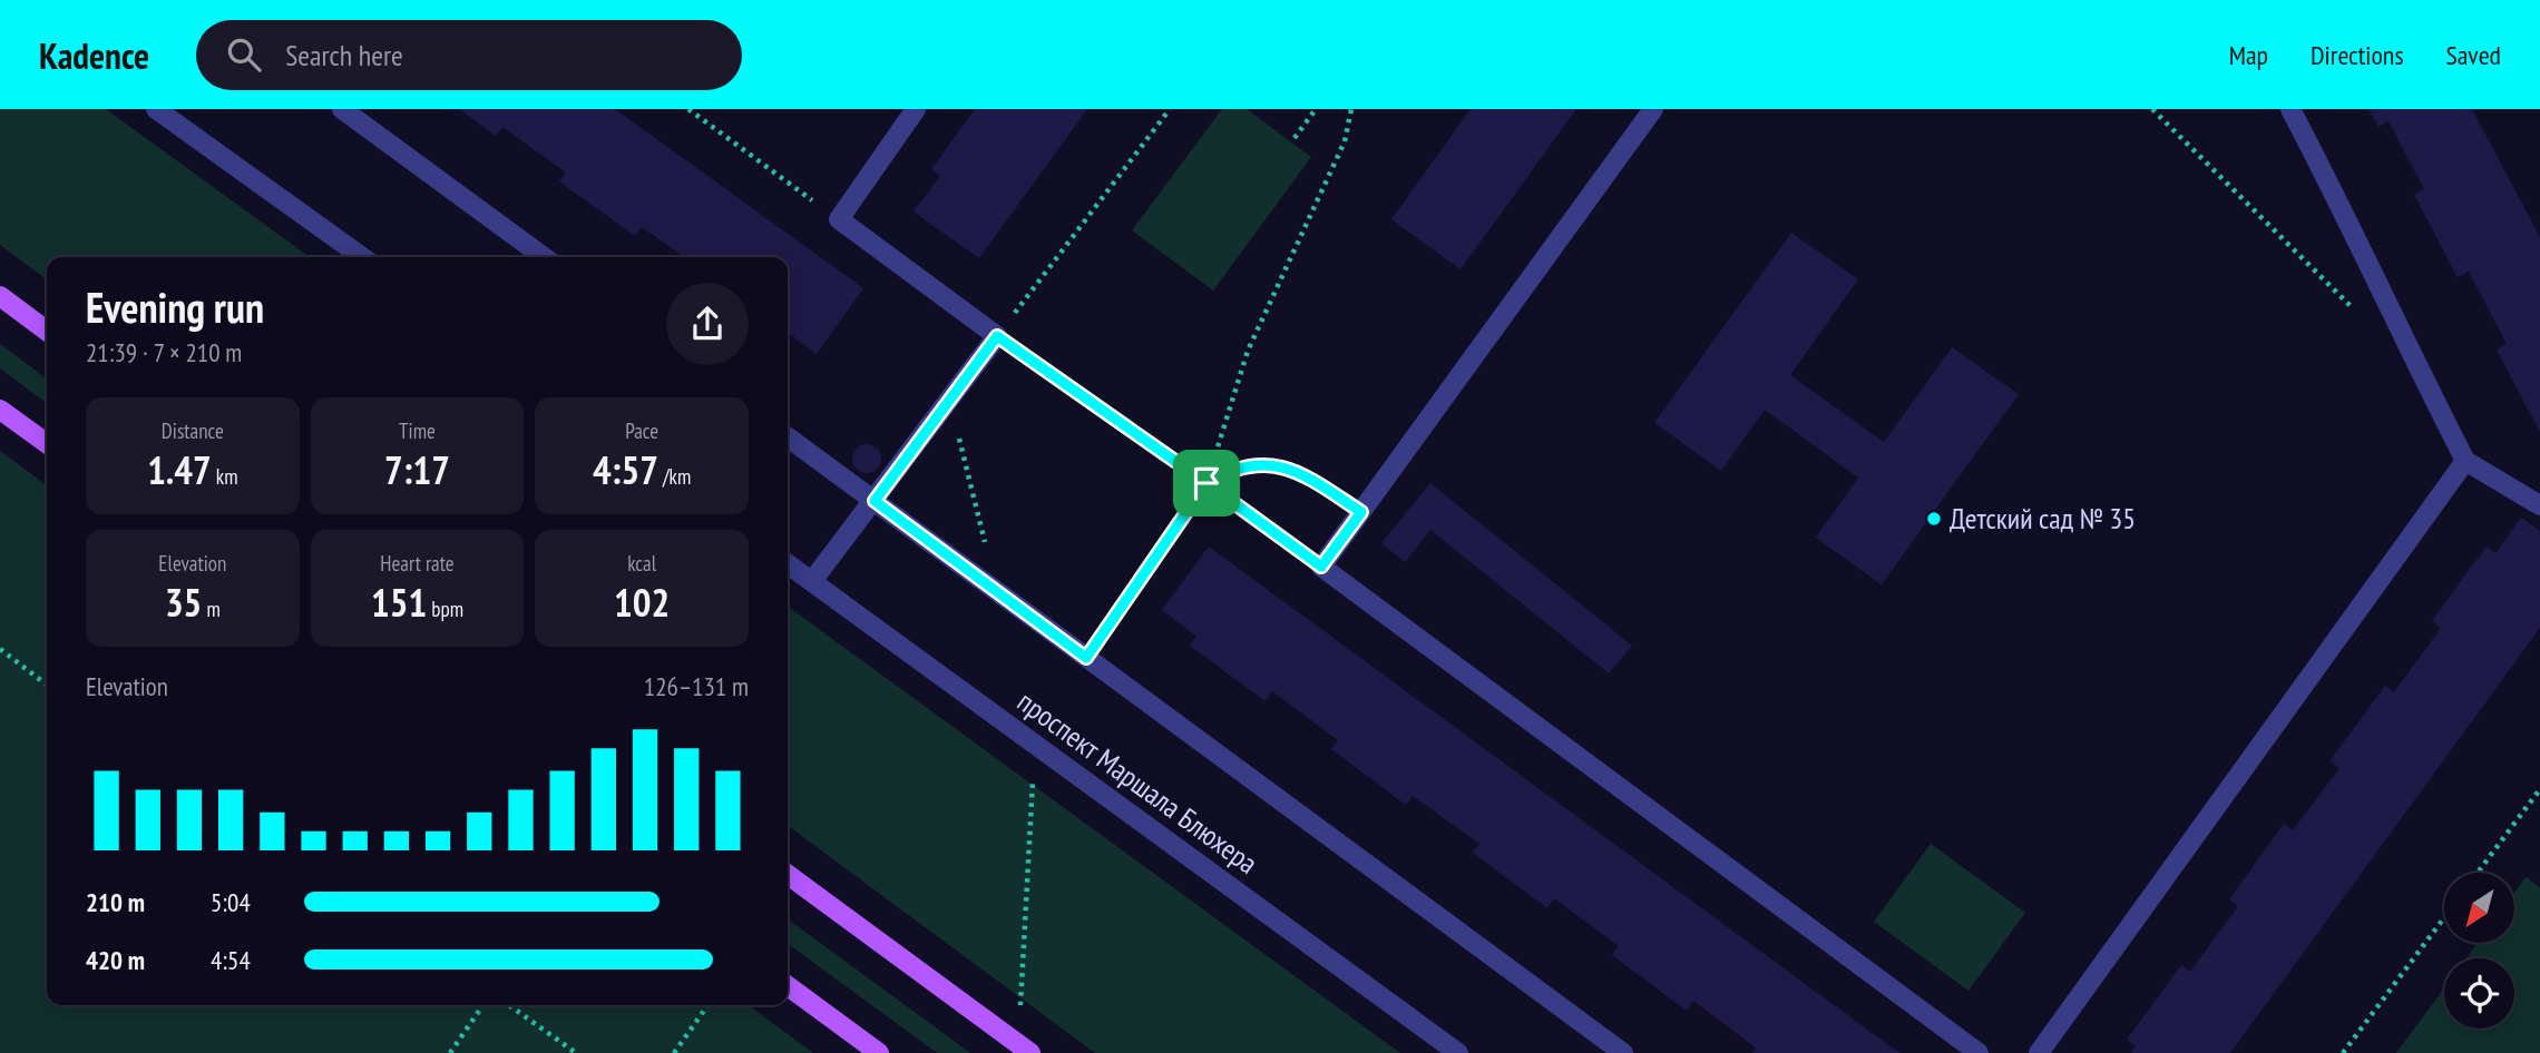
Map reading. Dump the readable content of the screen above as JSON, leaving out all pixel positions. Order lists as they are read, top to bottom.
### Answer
{
  "streets": {
    "street": ["проспект Маршала Блюхера"]
  },
  "places": ["Детский сад № 35"],
  "north": "bottom left",
  "page": {
    "header": "Kadence",
    "search": "Search here",
    "nav": ["Map", "Directions", "Saved"],
    "heading": ["Evening run", "21:39 · 7 × 210 m"],
    "stats": [
      ["Distance", "1.47 km"],
      ["Time", "7:17"],
      ["Pace", "4:57 /km"],
      ["Elevation", "35 m"],
      ["Heart rate", "151 bpm"],
      ["kcal", "102"]
    ],
    "chart": ["Elevation", "126–131 m"],
    "list": [
      {
        "name": "210 m",
        "note": "5:04"
      },
      {
        "name": "420 m",
        "note": "4:54"
      }
    ]
  }
}
